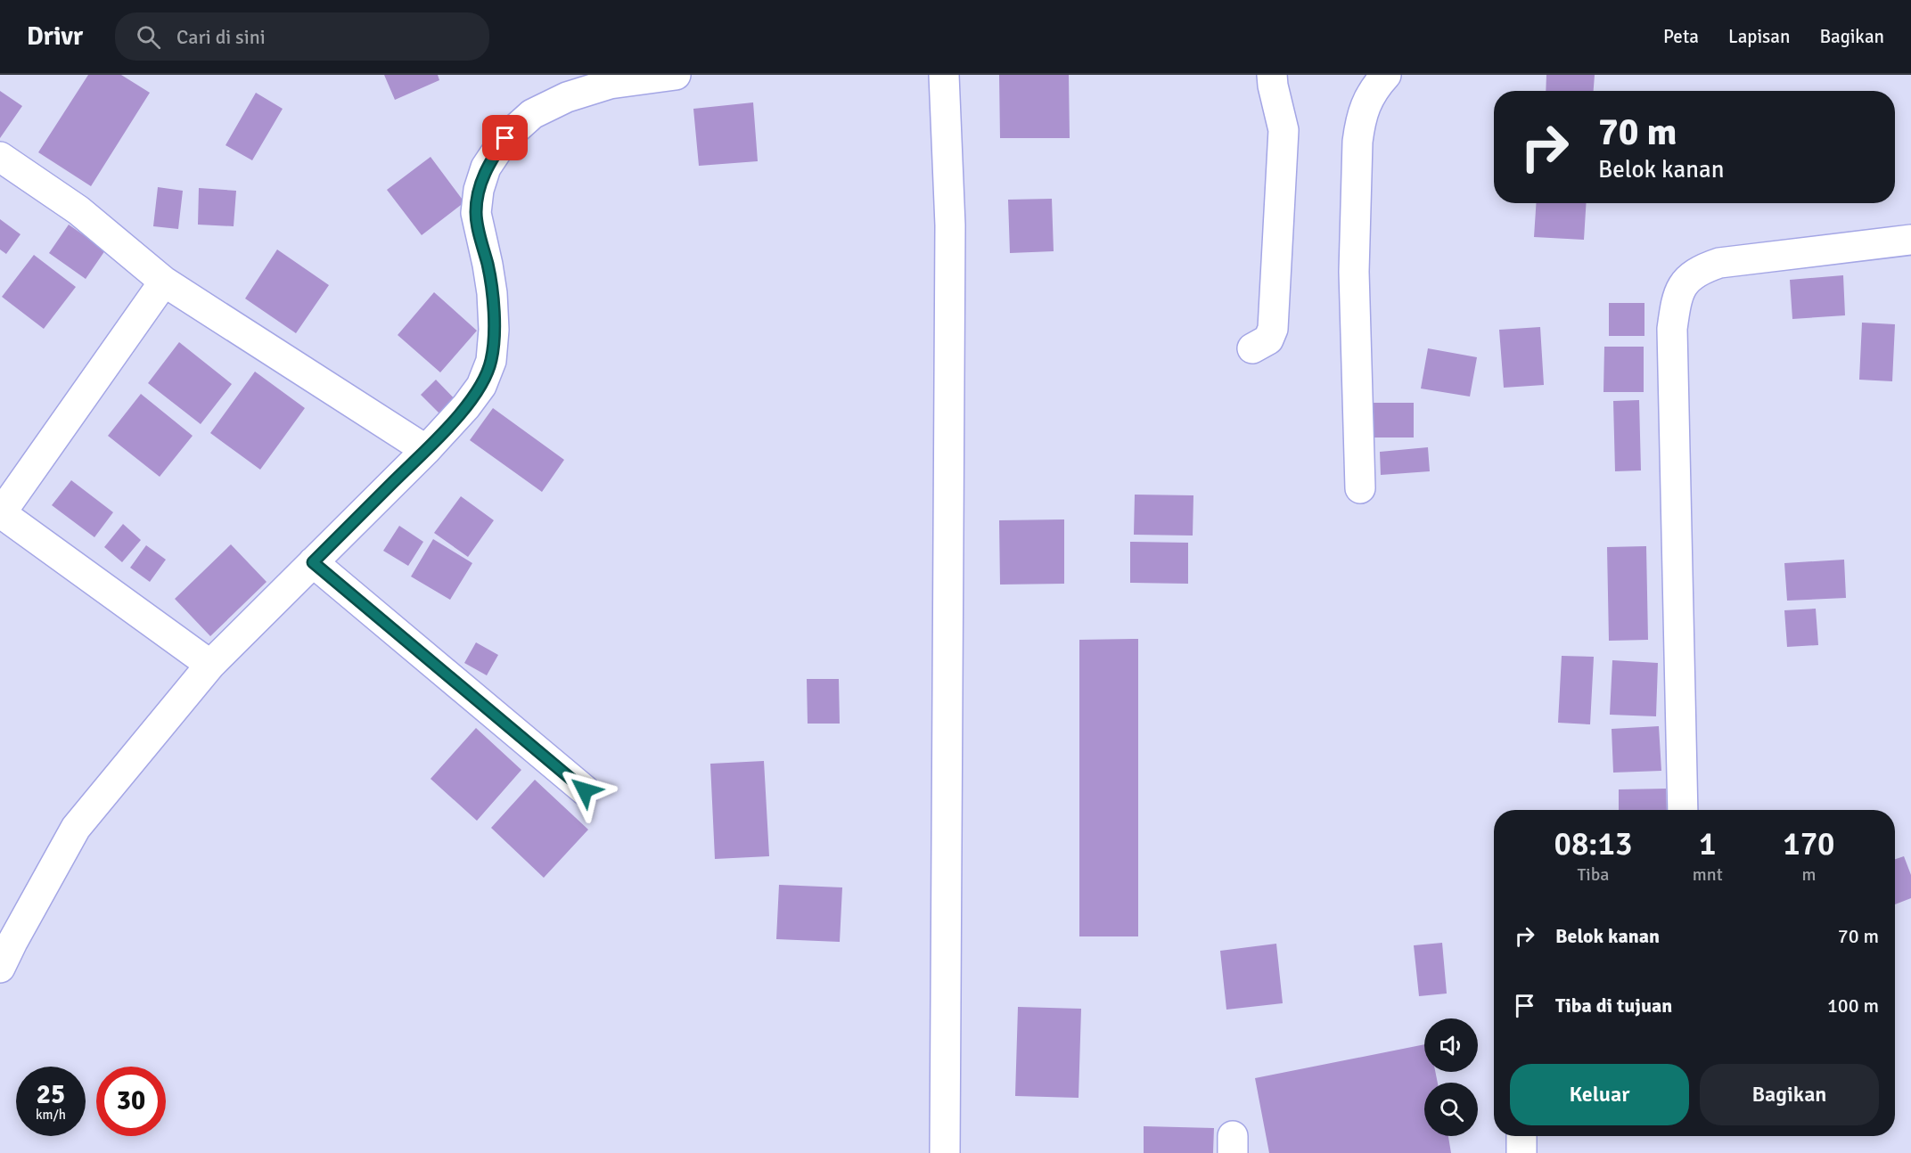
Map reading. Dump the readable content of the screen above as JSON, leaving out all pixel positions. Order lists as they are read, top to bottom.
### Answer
{
  "page": {
    "header": "Drivr",
    "search": "Cari di sini",
    "nav": ["Peta", "Lapisan", "Bagikan"],
    "turn": ["70 m", "Belok kanan"],
    "eta": [
      "08:13",
      "Tiba",
      "1",
      "mnt",
      "170",
      "m"
    ],
    "list": [
      {
        "name": "Belok kanan",
        "value": "70 m"
      },
      {
        "name": "Tiba di tujuan",
        "value": "100 m"
      }
    ],
    "buttons": ["Keluar", "Bagikan"],
    "speed": "25 km/h",
    "limit": "30"
  }
}
